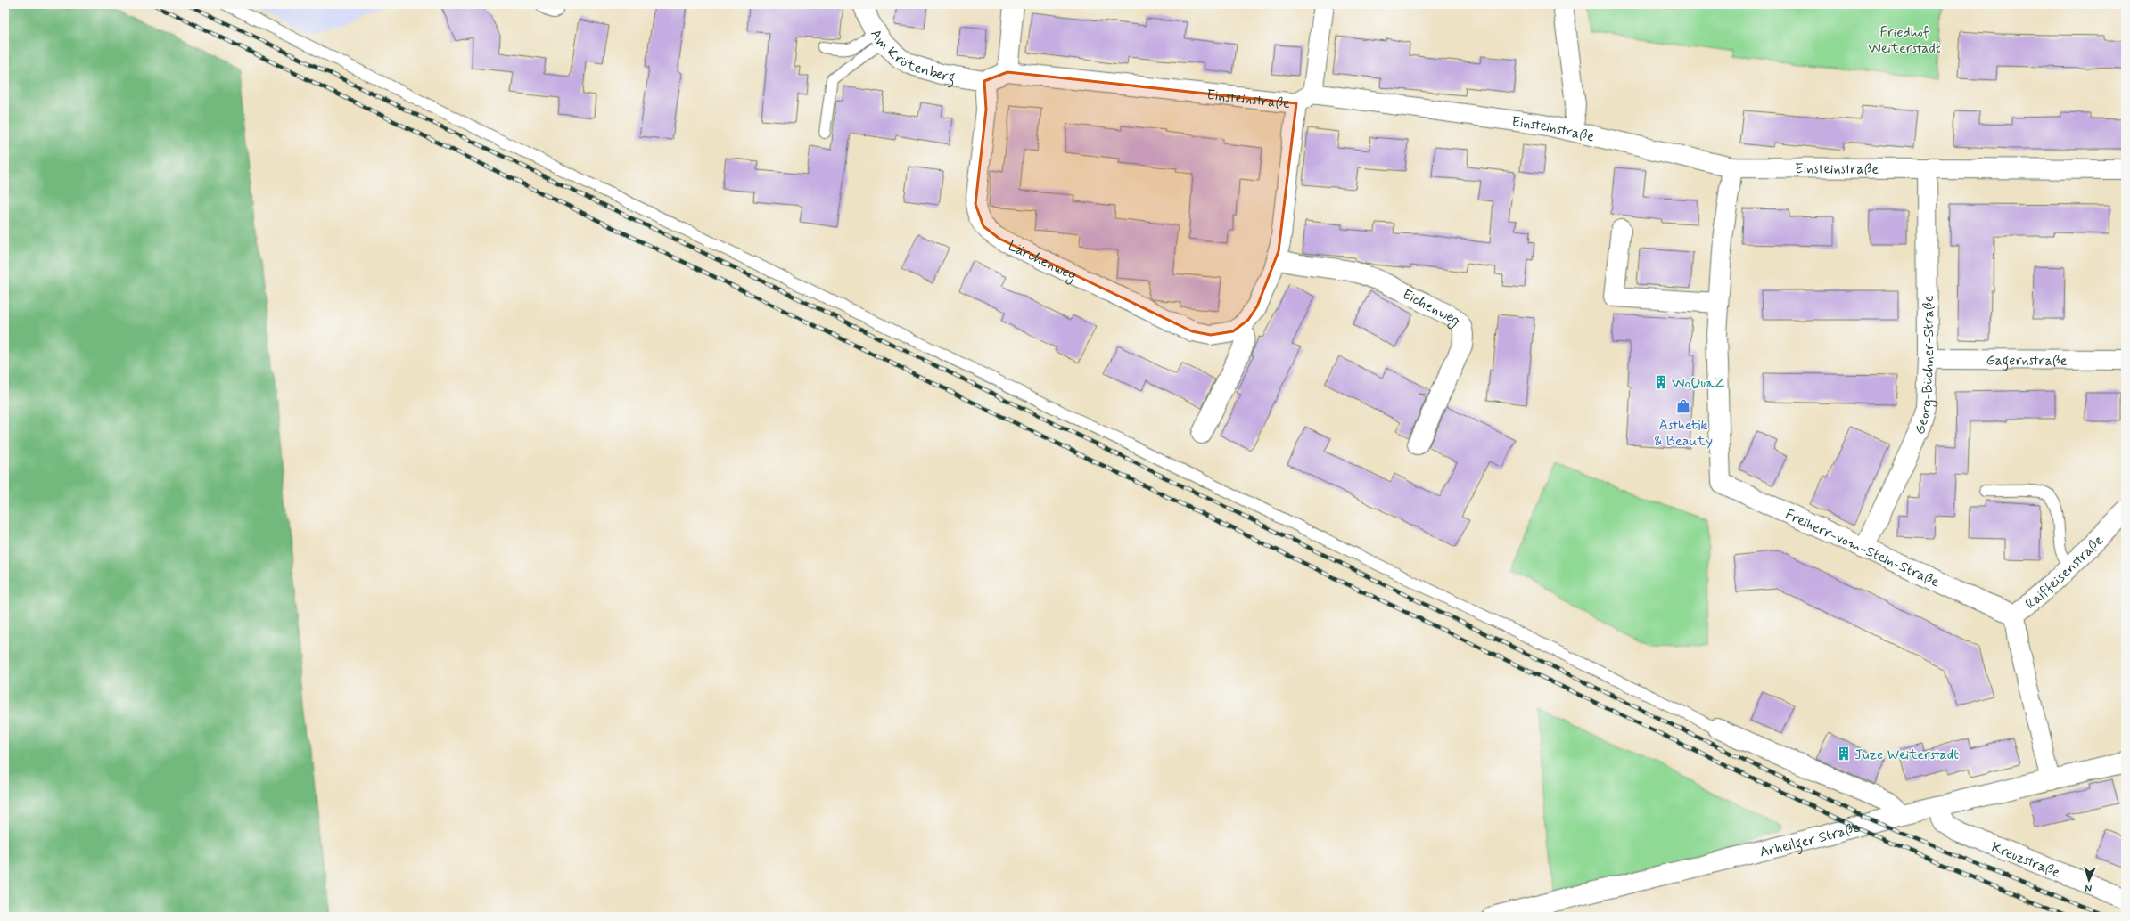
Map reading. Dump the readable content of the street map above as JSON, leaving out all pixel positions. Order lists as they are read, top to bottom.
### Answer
{
  "streets": {
    "street": [
      "Am Krötenberg",
      "Einsteinstraße",
      "Lärchenweg",
      "Eichenweg",
      "Gagernstraße",
      "Georg-Büchner-Straße",
      "Freiherr-vom-Stein-Straße",
      "Raiffeisenstraße",
      "Arheilger Straße",
      "Kreuzstraße"
    ]
  },
  "crossings": [
    ["Am Krötenberg", "Einsteinstraße"],
    ["Am Krötenberg", "Lärchenweg"],
    ["Einsteinstraße", "Lärchenweg"],
    ["Einsteinstraße", "Georg-Büchner-Straße"],
    ["Einsteinstraße", "Freiherr-vom-Stein-Straße"],
    ["Lärchenweg", "Eichenweg"],
    ["Gagernstraße", "Georg-Büchner-Straße"],
    ["Georg-Büchner-Straße", "Freiherr-vom-Stein-Straße"],
    ["Freiherr-vom-Stein-Straße", "Raiffeisenstraße"],
    ["Arheilger Straße", "Kreuzstraße"]
  ],
  "parks": ["Friedhof Weiterstadt"],
  "places": {
    "building": ["WoQuaZ", "Juze Weiterstadt"],
    "shop": ["Ästhetik & Beauty"]
  },
  "north": "bottom"
}
